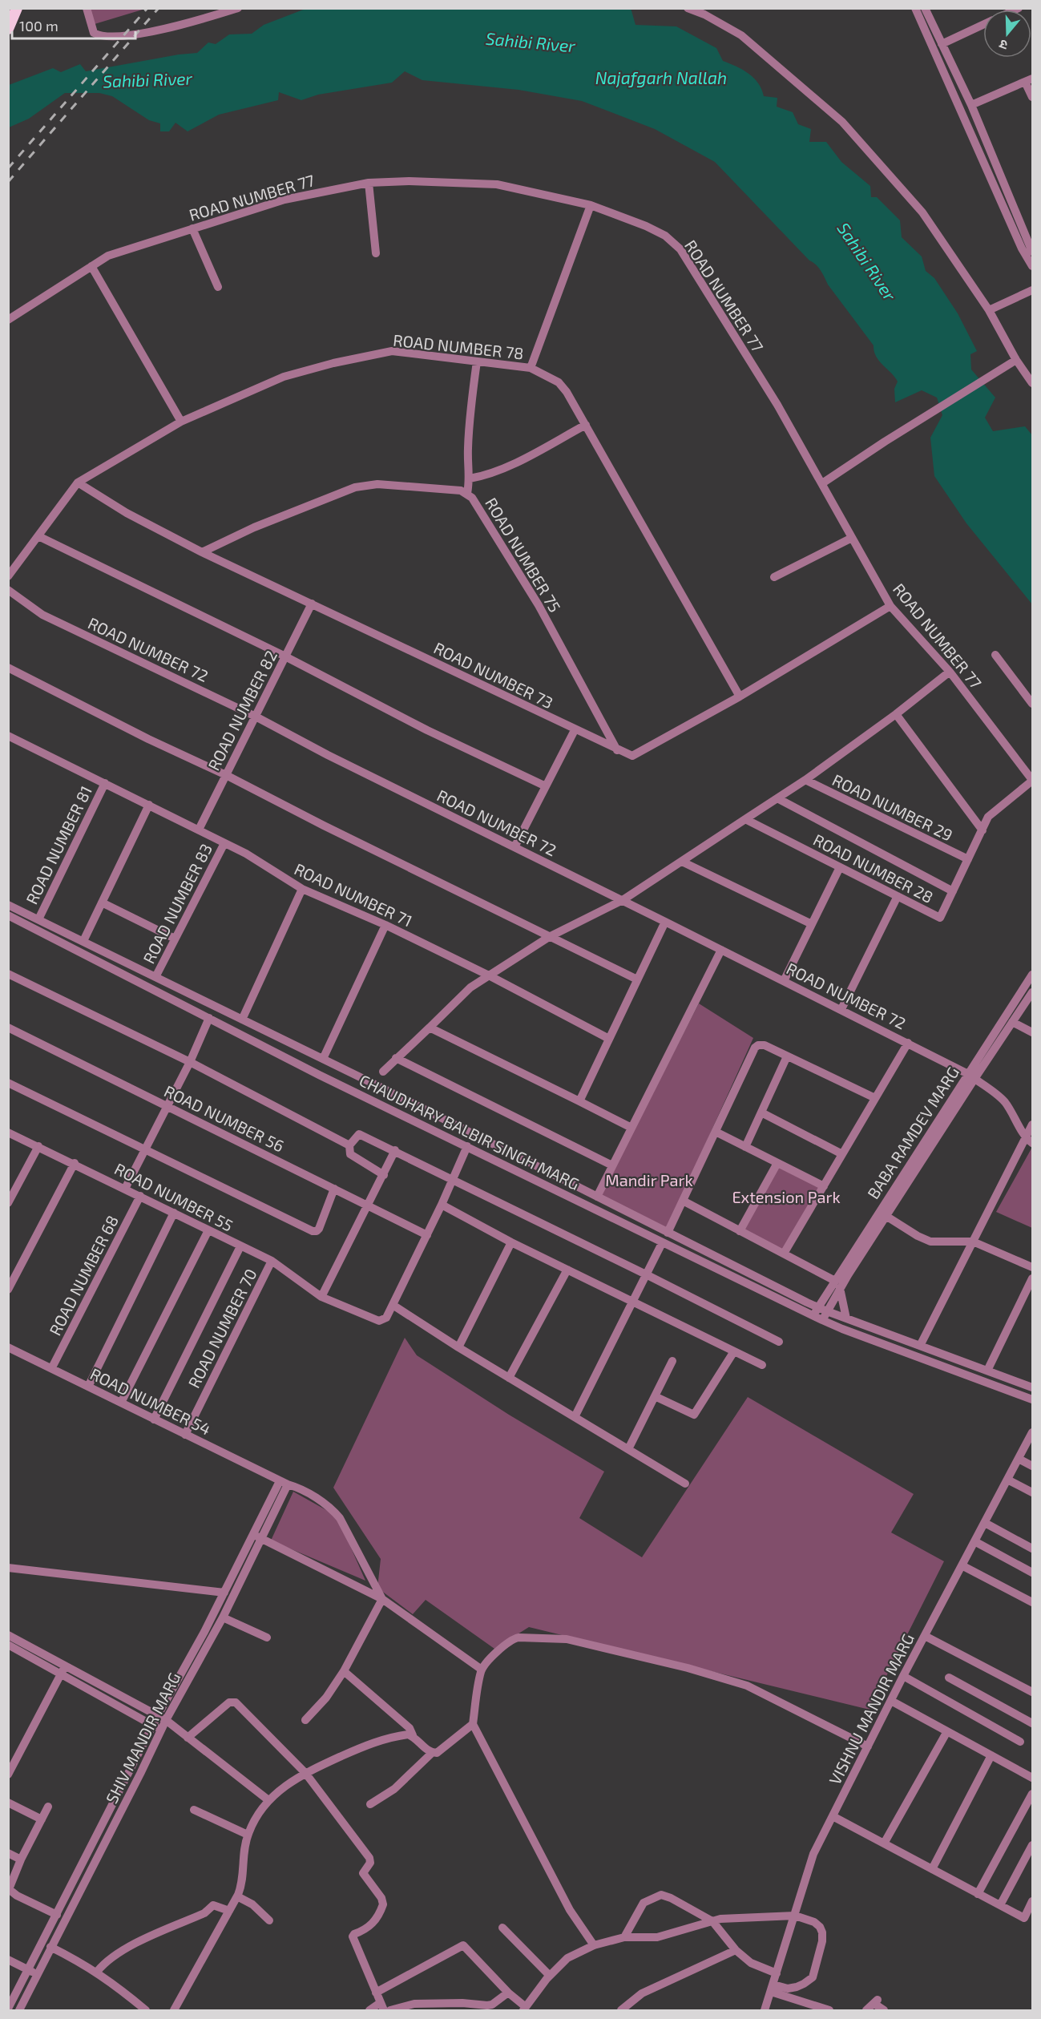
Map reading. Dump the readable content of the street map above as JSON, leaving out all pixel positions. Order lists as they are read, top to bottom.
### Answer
{
  "streets": {
    "street": [
      "ROAD NUMBER 77",
      "ROAD NUMBER 78",
      "ROAD NUMBER 75",
      "ROAD NUMBER 72",
      "ROAD NUMBER 73",
      "ROAD NUMBER 82",
      "ROAD NUMBER 29",
      "ROAD NUMBER 81",
      "ROAD NUMBER 28",
      "ROAD NUMBER 71",
      "ROAD NUMBER 83",
      "ROAD NUMBER 56",
      "CHAUDHARY BALBIR SINGH MARG",
      "BABA RAMDEV MARG",
      "ROAD NUMBER 55",
      "ROAD NUMBER 68",
      "ROAD NUMBER 70",
      "ROAD NUMBER 54",
      "VISHNU MANDIR MARG",
      "SHIV MANDIR MARG"
    ]
  },
  "crossings": [
    ["ROAD NUMBER 77", "ROAD NUMBER 73"],
    ["ROAD NUMBER 77", "ROAD NUMBER 28"],
    ["ROAD NUMBER 78", "ROAD NUMBER 73"],
    ["ROAD NUMBER 75", "ROAD NUMBER 73"],
    ["ROAD NUMBER 72", "ROAD NUMBER 82"],
    ["ROAD NUMBER 72", "BABA RAMDEV MARG"],
    ["ROAD NUMBER 73", "ROAD NUMBER 82"],
    ["ROAD NUMBER 82", "ROAD NUMBER 71"],
    ["ROAD NUMBER 29", "ROAD NUMBER 28"],
    ["ROAD NUMBER 81", "ROAD NUMBER 71"],
    ["ROAD NUMBER 81", "CHAUDHARY BALBIR SINGH MARG"],
    ["ROAD NUMBER 71", "ROAD NUMBER 83"],
    ["ROAD NUMBER 83", "CHAUDHARY BALBIR SINGH MARG"],
    ["CHAUDHARY BALBIR SINGH MARG", "BABA RAMDEV MARG"],
    ["ROAD NUMBER 55", "ROAD NUMBER 68"],
    ["ROAD NUMBER 55", "ROAD NUMBER 70"],
    ["ROAD NUMBER 68", "ROAD NUMBER 54"],
    ["ROAD NUMBER 70", "ROAD NUMBER 54"],
    ["ROAD NUMBER 54", "SHIV MANDIR MARG"]
  ],
  "water": ["Sahibi River", "Najafgarh Nallah"],
  "parks": ["Mandir Park", "Extension Park"],
  "scale_bar": "100 m",
  "north": "bottom"
}
